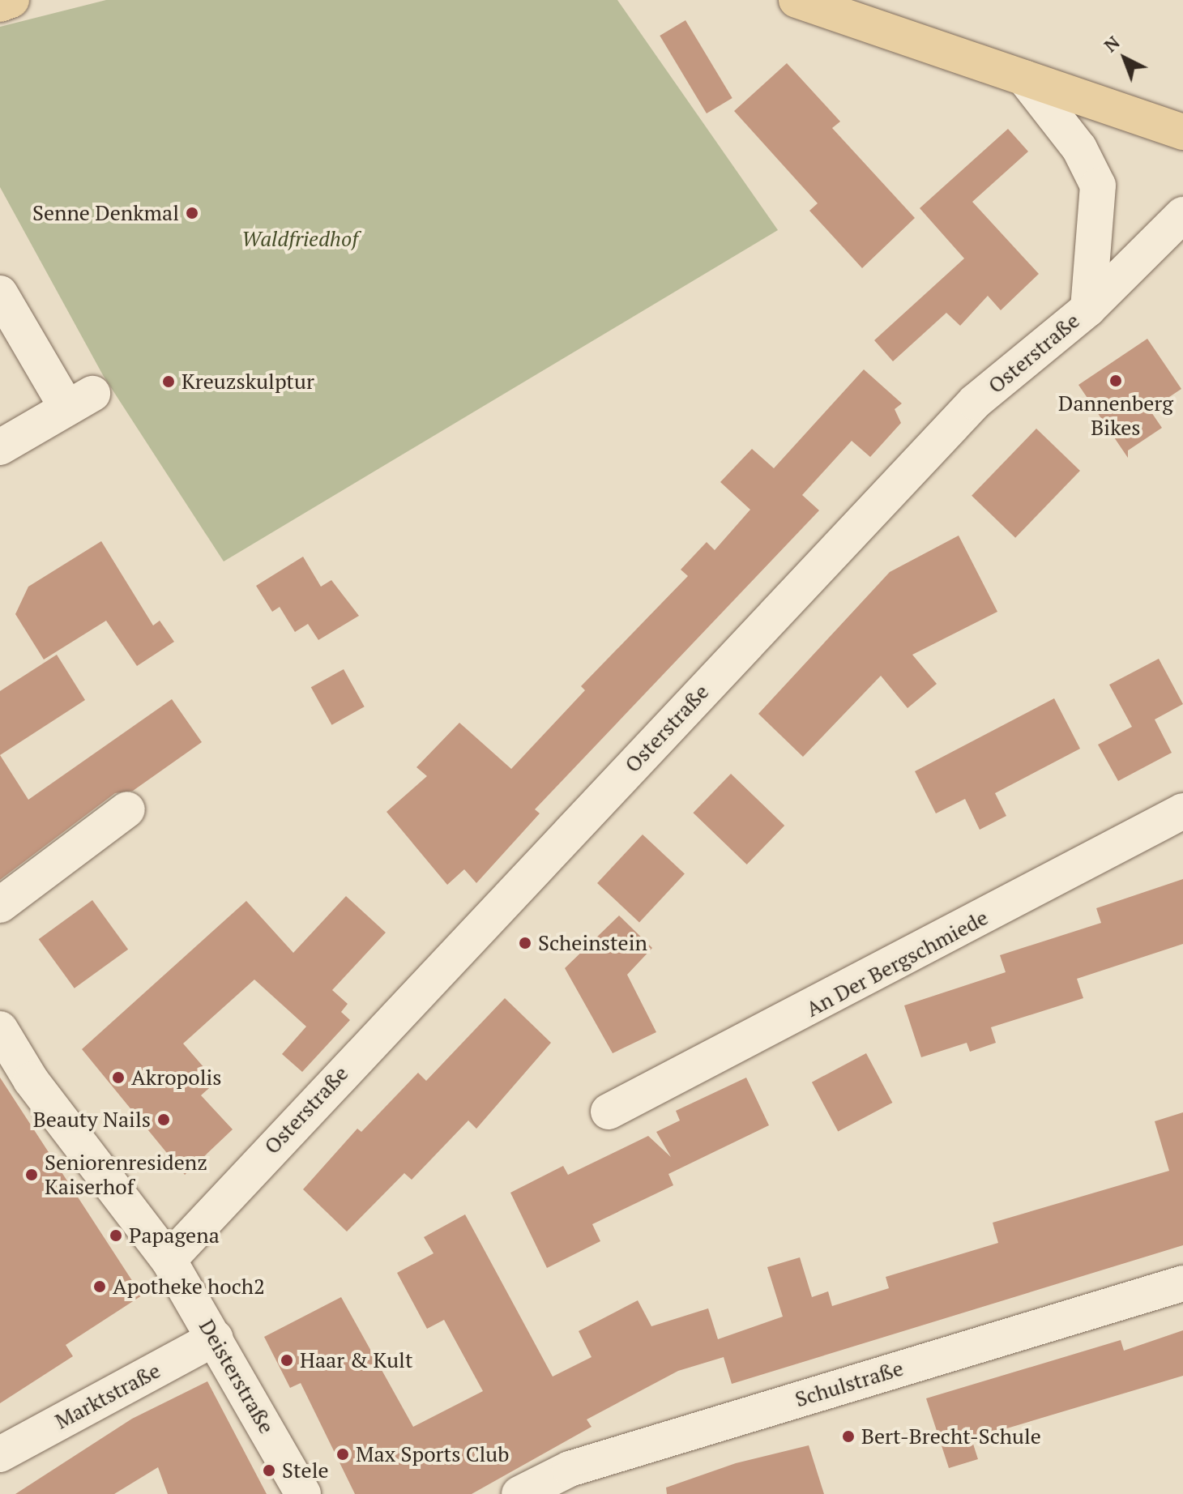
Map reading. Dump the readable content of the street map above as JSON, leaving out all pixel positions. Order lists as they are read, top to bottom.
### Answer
{
  "streets": {
    "street": [
      "Osterstraße",
      "An Der Bergschmiede",
      "Deisterstraße",
      "Schulstraße",
      "Marktstraße"
    ]
  },
  "crossings": [
    ["Osterstraße", "Deisterstraße"],
    ["Deisterstraße", "Marktstraße"]
  ],
  "parks": ["Waldfriedhof"],
  "places": [
    "Senne Denkmal",
    "Dannenberg Bikes",
    "Kreuzskulptur",
    "Scheinstein",
    "Akropolis",
    "Beauty Nails",
    "Seniorenresidenz Kaiserhof",
    "Papagena",
    "Apotheke hoch2",
    "Haar & Kult",
    "Bert-Brecht-Schule",
    "Max Sports Club",
    "Stele"
  ],
  "north": "top left"
}
